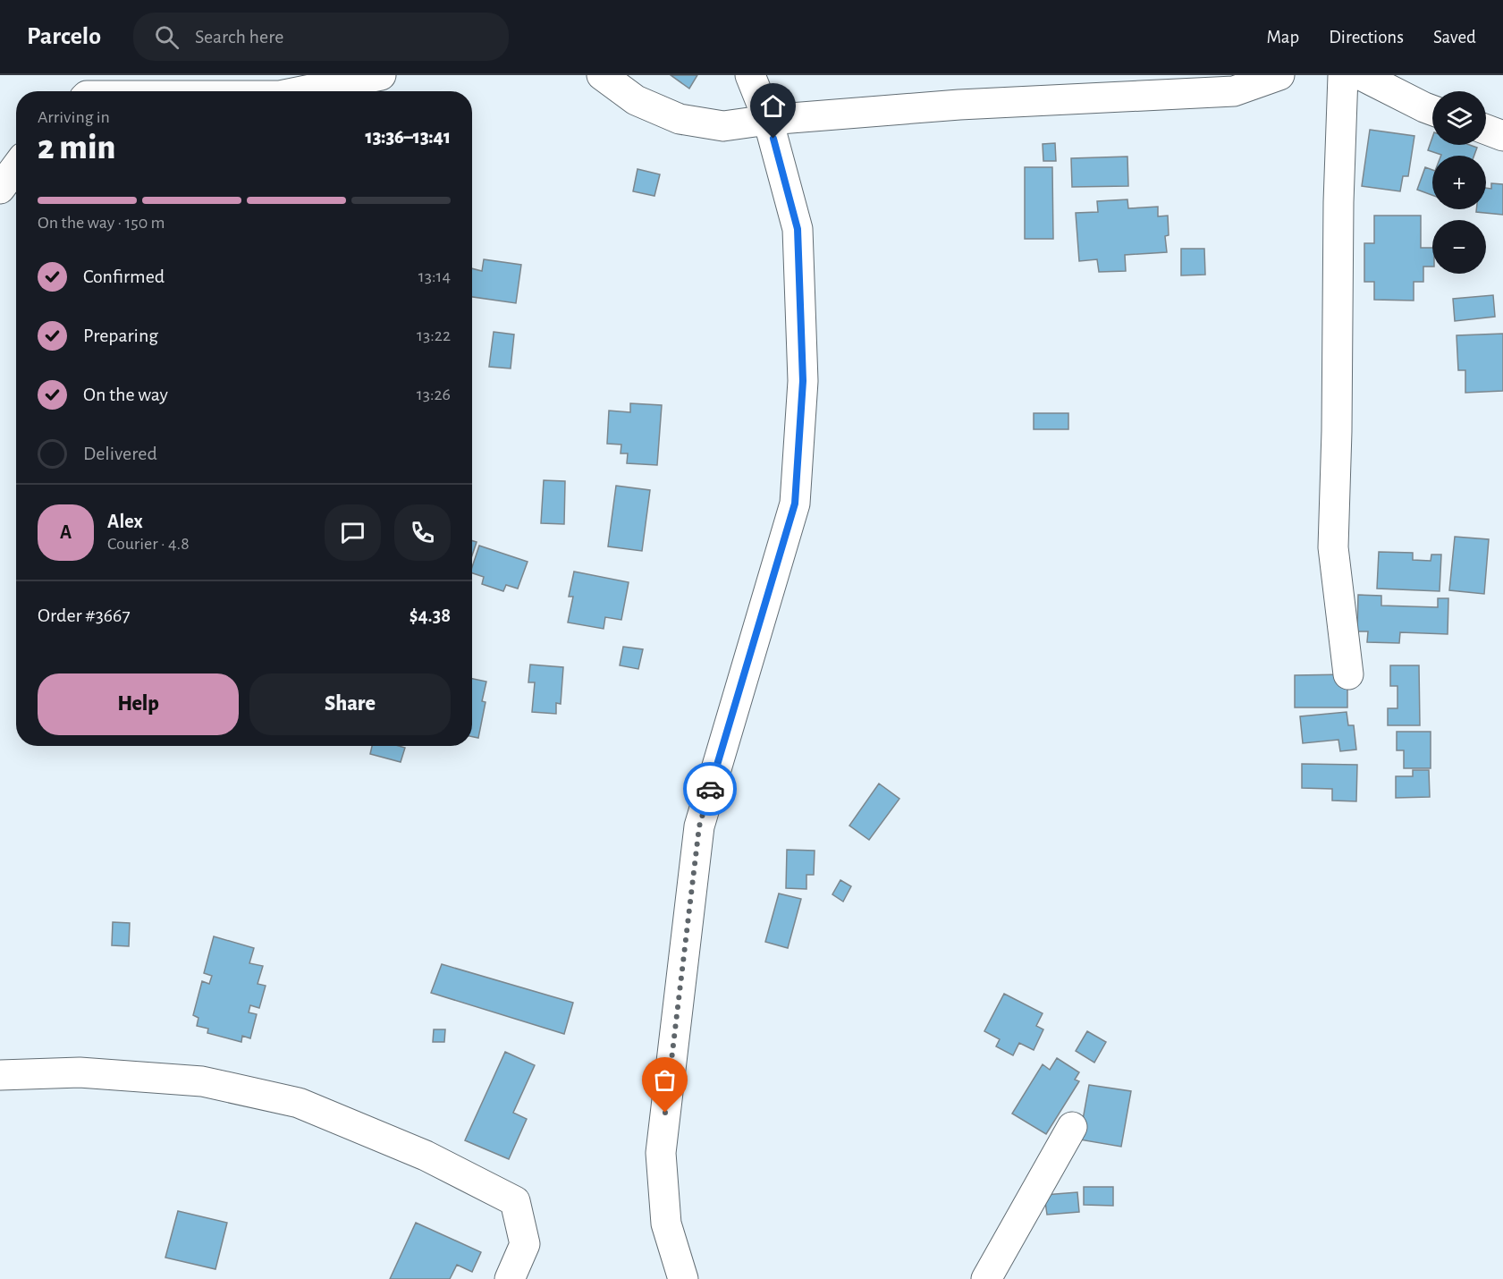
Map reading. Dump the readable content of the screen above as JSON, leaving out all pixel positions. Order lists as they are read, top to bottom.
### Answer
{
  "page": {
    "header": "Parcelo",
    "search": "Search here",
    "nav": ["Map", "Directions", "Saved"],
    "map_buttons": ["+", "−"],
    "heading": ["2 min", "Arriving in", "13:36–13:41"],
    "panel": [
      "Alex",
      "Courier · 4.8",
      "Order #3667",
      "$4.38"
    ],
    "bar": "On the way · 150 m",
    "list": [
      ["Confirmed", "13:14"],
      ["Preparing", "13:22"],
      ["On the way", "13:26"],
      "Delivered"
    ],
    "round": "A",
    "buttons": ["Help", "Share"]
  }
}
